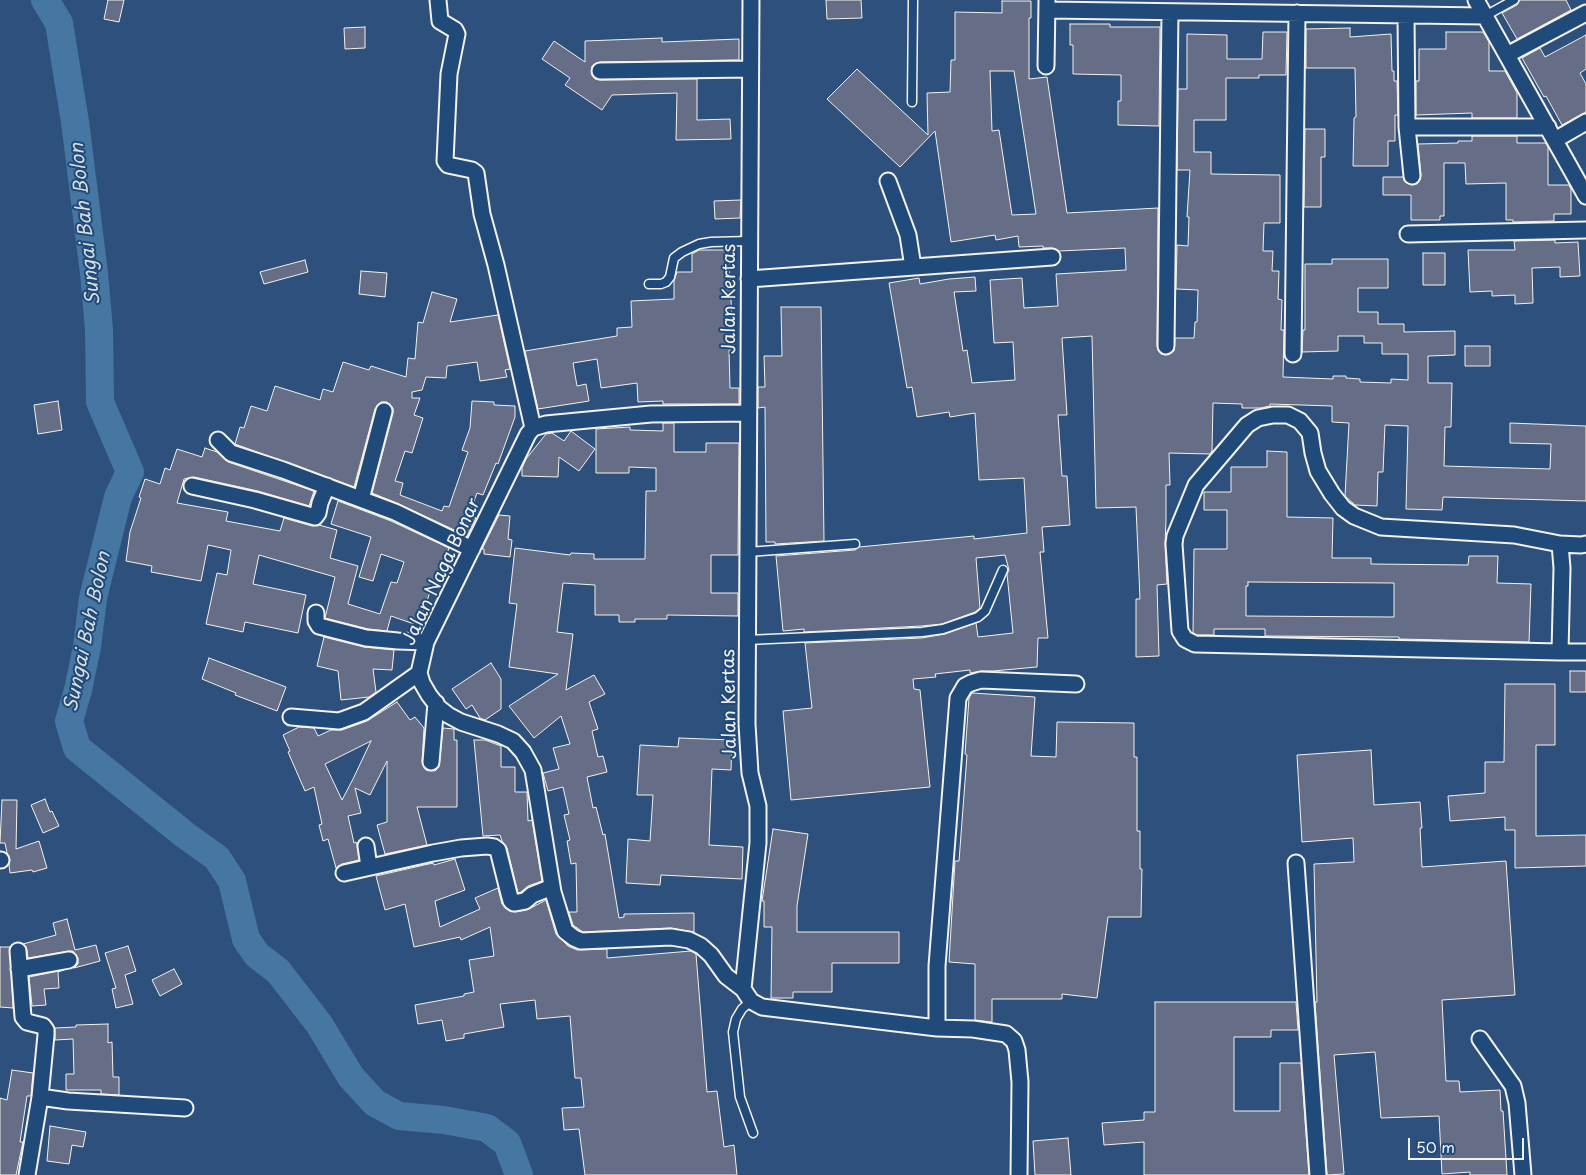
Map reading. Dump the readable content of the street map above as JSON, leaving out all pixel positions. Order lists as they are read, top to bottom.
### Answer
{
  "streets": {
    "street": ["Jalan Kertas", "Jalan Naga Bonar"]
  },
  "crossings": [
    ["Jalan Kertas", "Jalan Naga Bonar"]
  ],
  "water": ["Sungai Bah Bolon"],
  "scale_bar": "50 m"
}
